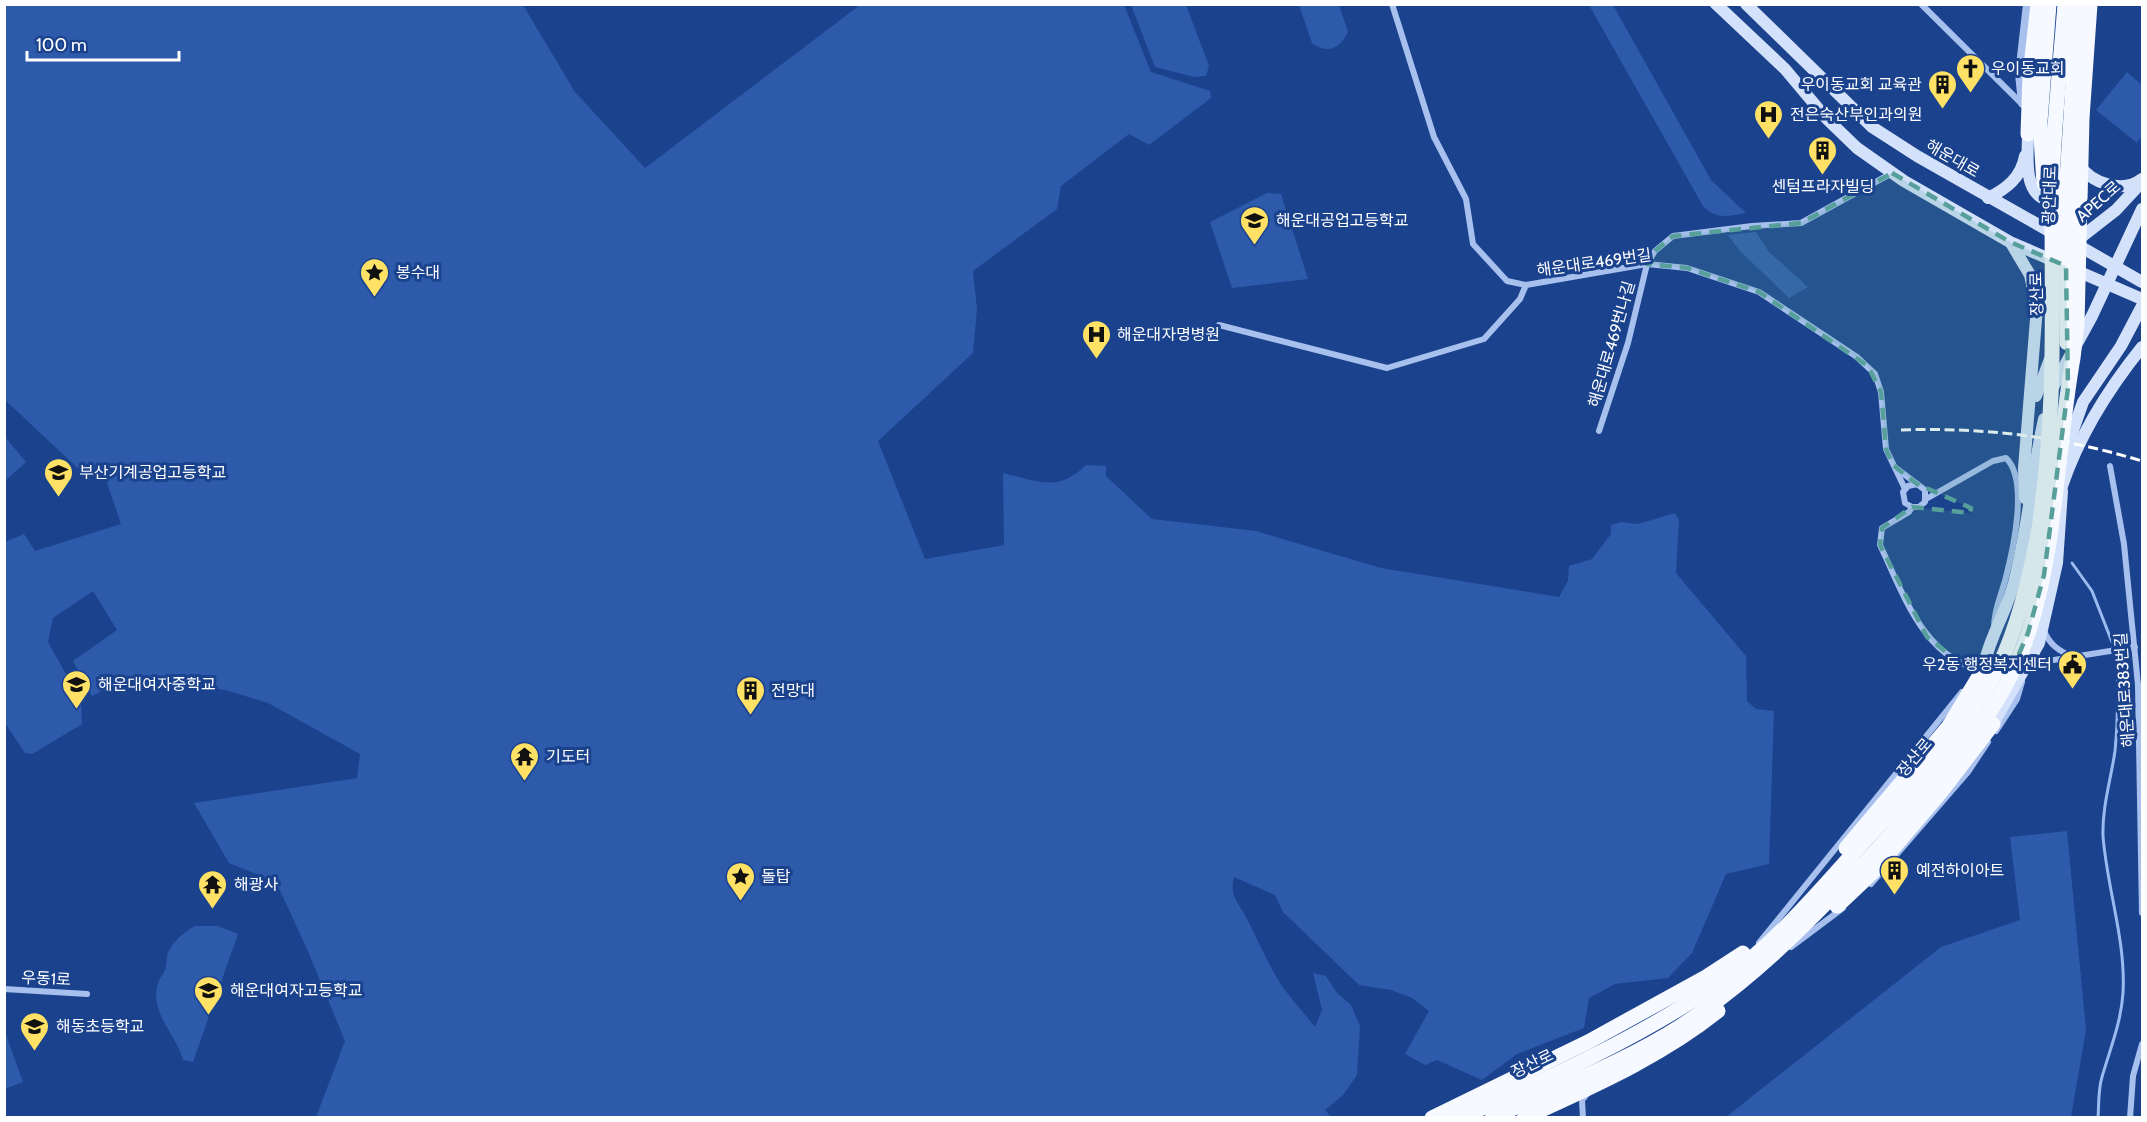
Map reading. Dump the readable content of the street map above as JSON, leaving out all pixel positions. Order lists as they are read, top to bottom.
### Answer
{
  "streets": {
    "highway": ["광안대로", "장산로"],
    "main road": ["해운대로", "APEC로"],
    "street": [
      "해운대로469번길",
      "해운대로469번나길",
      "해운대로383번길",
      "우동1로"
    ]
  },
  "crossings": [
    ["해운대로", "APEC로"],
    ["광안대로", "장산로"],
    ["해운대로469번길", "해운대로469번나길"]
  ],
  "places": {
    "church": ["우이동교회"],
    "building": [
      "우이동교회 교육관",
      "센텀프라자빌딩",
      "전망대",
      "예전하이아트"
    ],
    "hospital": ["전은숙산부인과의원", "해운대자명병원"],
    "school or university": [
      "해운대공업고등학교",
      "부산기계공업고등학교",
      "해운대여자중학교",
      "해운대여자고등학교",
      "해동초등학교"
    ],
    "place": ["봉수대", "돌탑"],
    "public building": ["우2동 행정복지센터"],
    "temple": ["기도터", "해광사"]
  },
  "scale_bar": "100 m"
}
